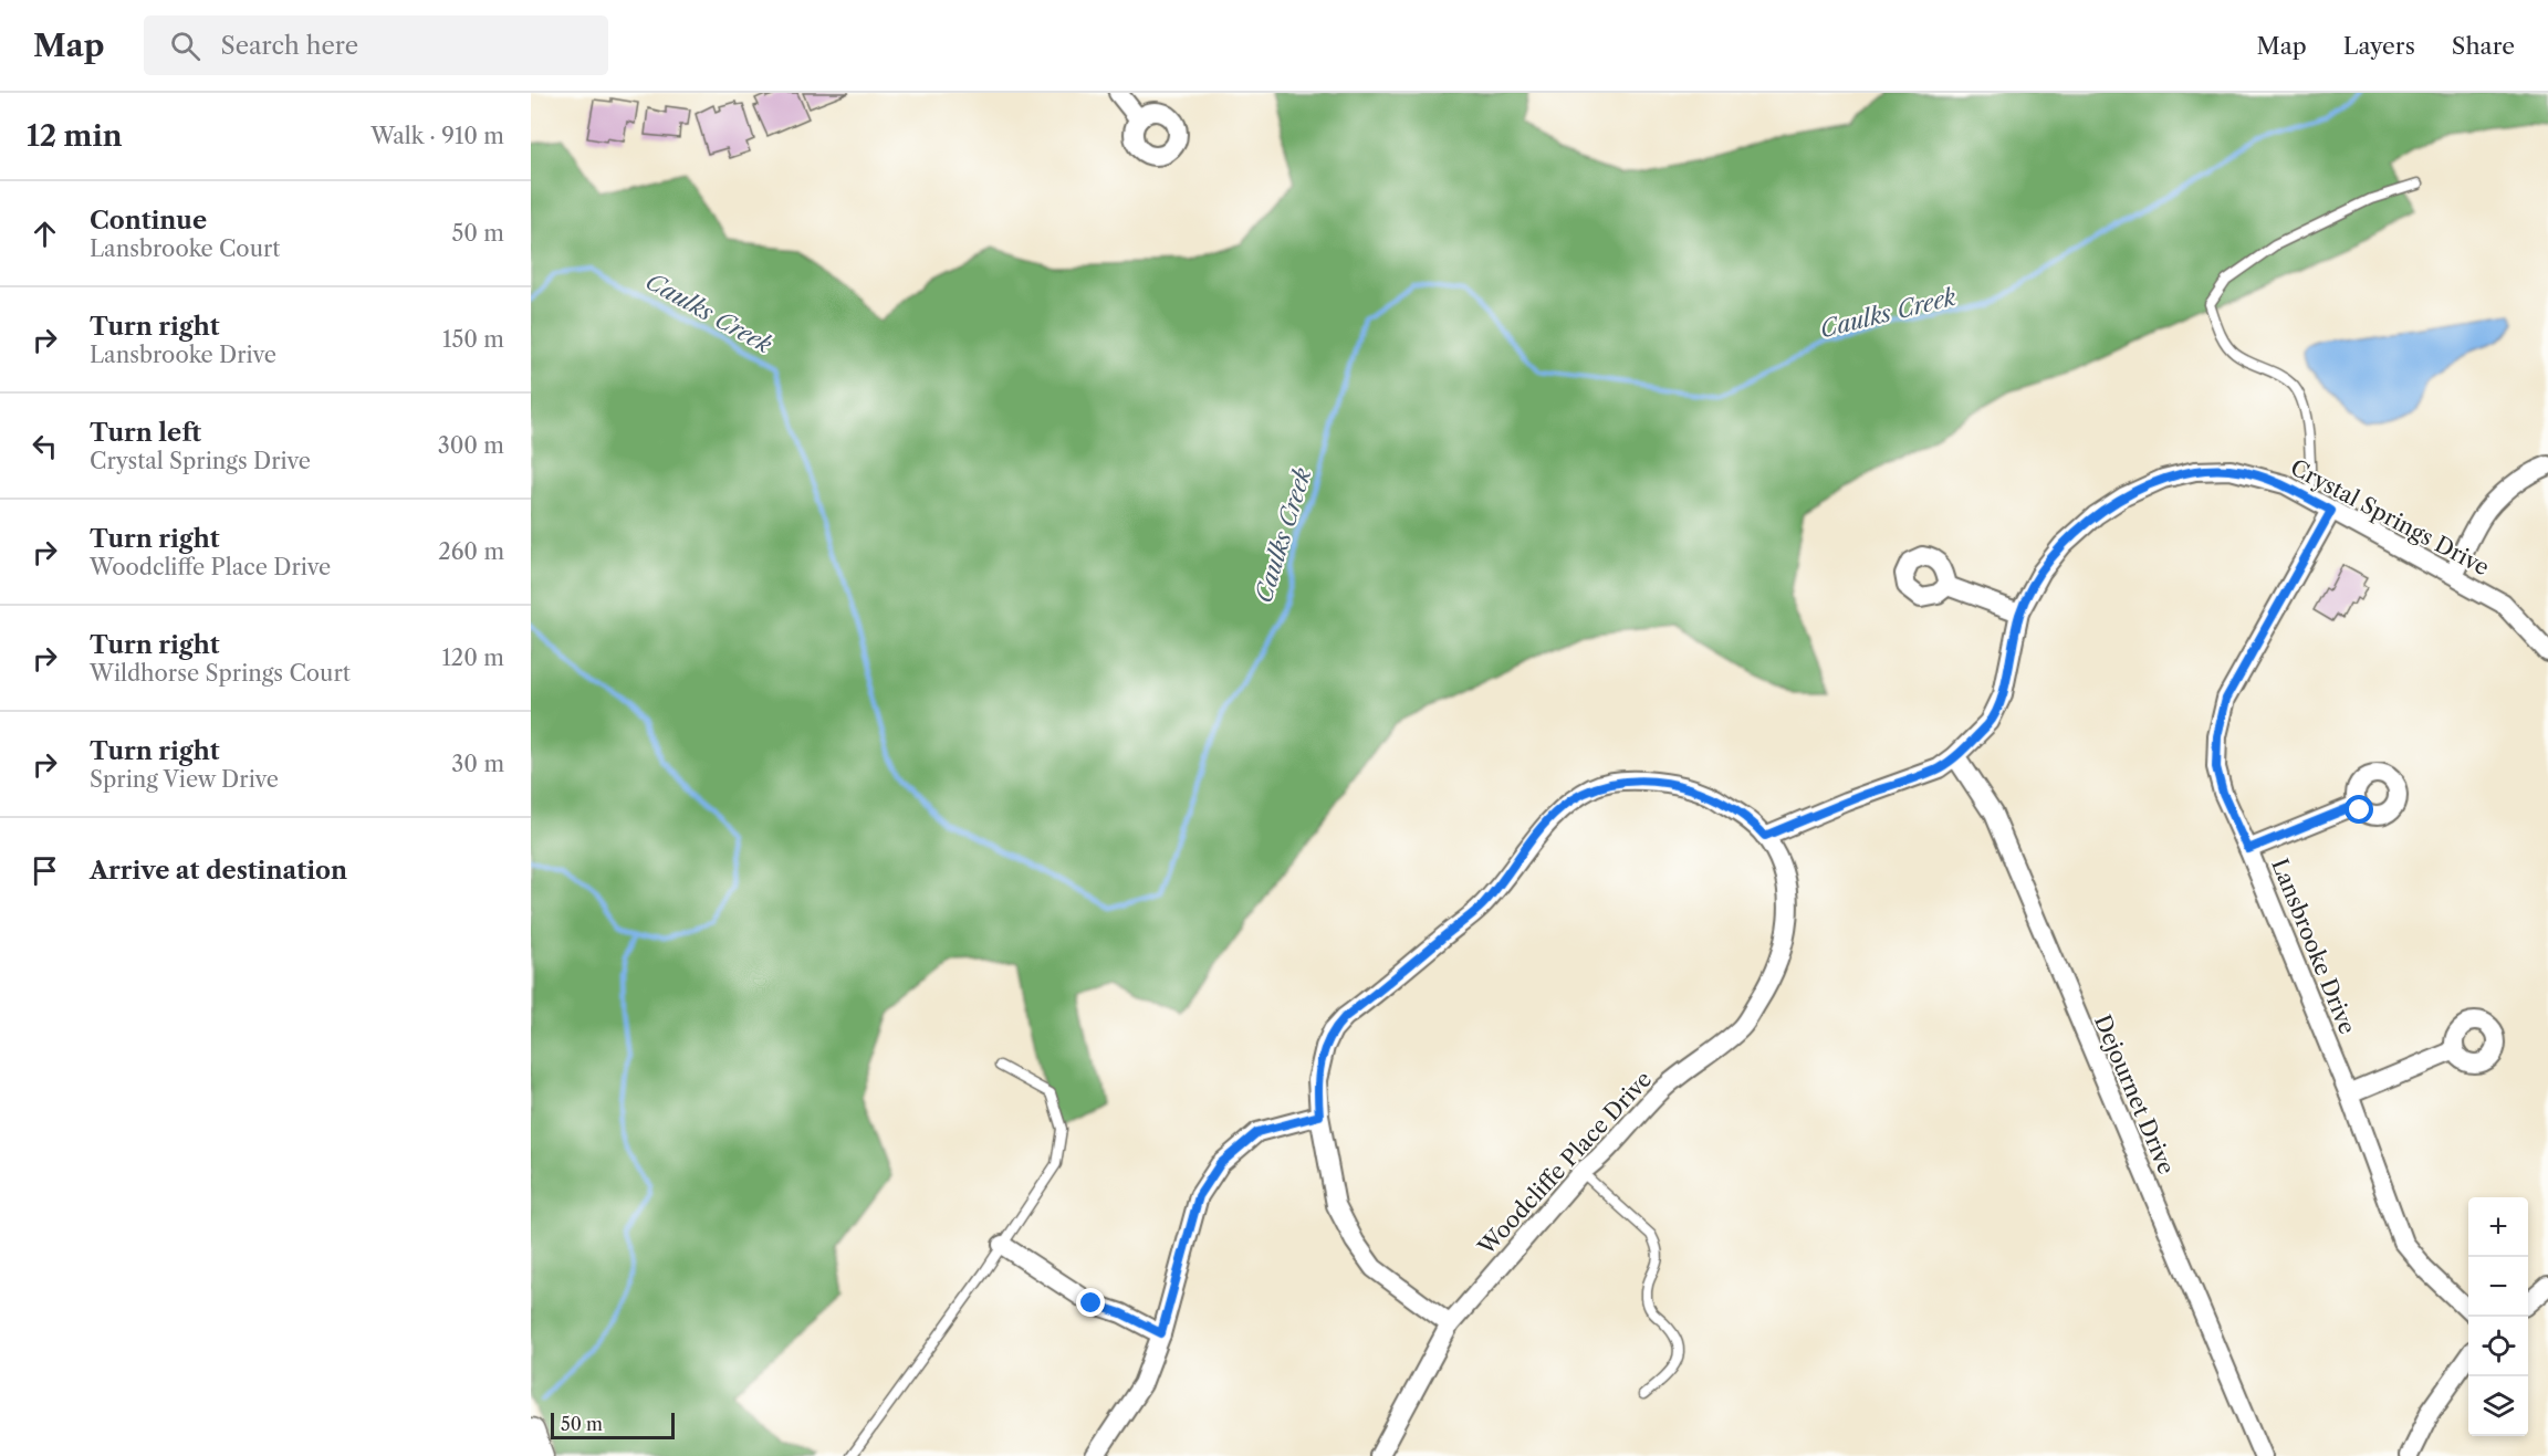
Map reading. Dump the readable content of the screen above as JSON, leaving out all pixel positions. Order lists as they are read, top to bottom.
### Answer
{
  "streets": {
    "street": [
      "Crystal Springs Drive",
      "Lansbrooke Drive",
      "Dejournet Drive",
      "Woodcliffe Place Drive"
    ]
  },
  "crossings": [
    ["Crystal Springs Drive", "Lansbrooke Drive"],
    ["Crystal Springs Drive", "Dejournet Drive"],
    ["Crystal Springs Drive", "Woodcliffe Place Drive"]
  ],
  "water": ["Caulks Creek"],
  "scale_bar": "50 m",
  "page": {
    "header": "Map",
    "search": "Search here",
    "nav": ["Map", "Layers", "Share"],
    "heading": ["12 min", "Walk · 910 m"],
    "list": [
      ["Continue", "Lansbrooke Court", "50 m"],
      ["Turn right", "Lansbrooke Drive", "150 m"],
      ["Turn left", "Crystal Springs Drive", "300 m"],
      ["Turn right", "Woodcliffe Place Drive", "260 m"],
      ["Turn right", "Wildhorse Springs Court", "120 m"],
      ["Turn right", "Spring View Drive", "30 m"],
      "Arrive at destination"
    ],
    "map_buttons": ["+", "−"],
    "scale": "50 m"
  }
}
